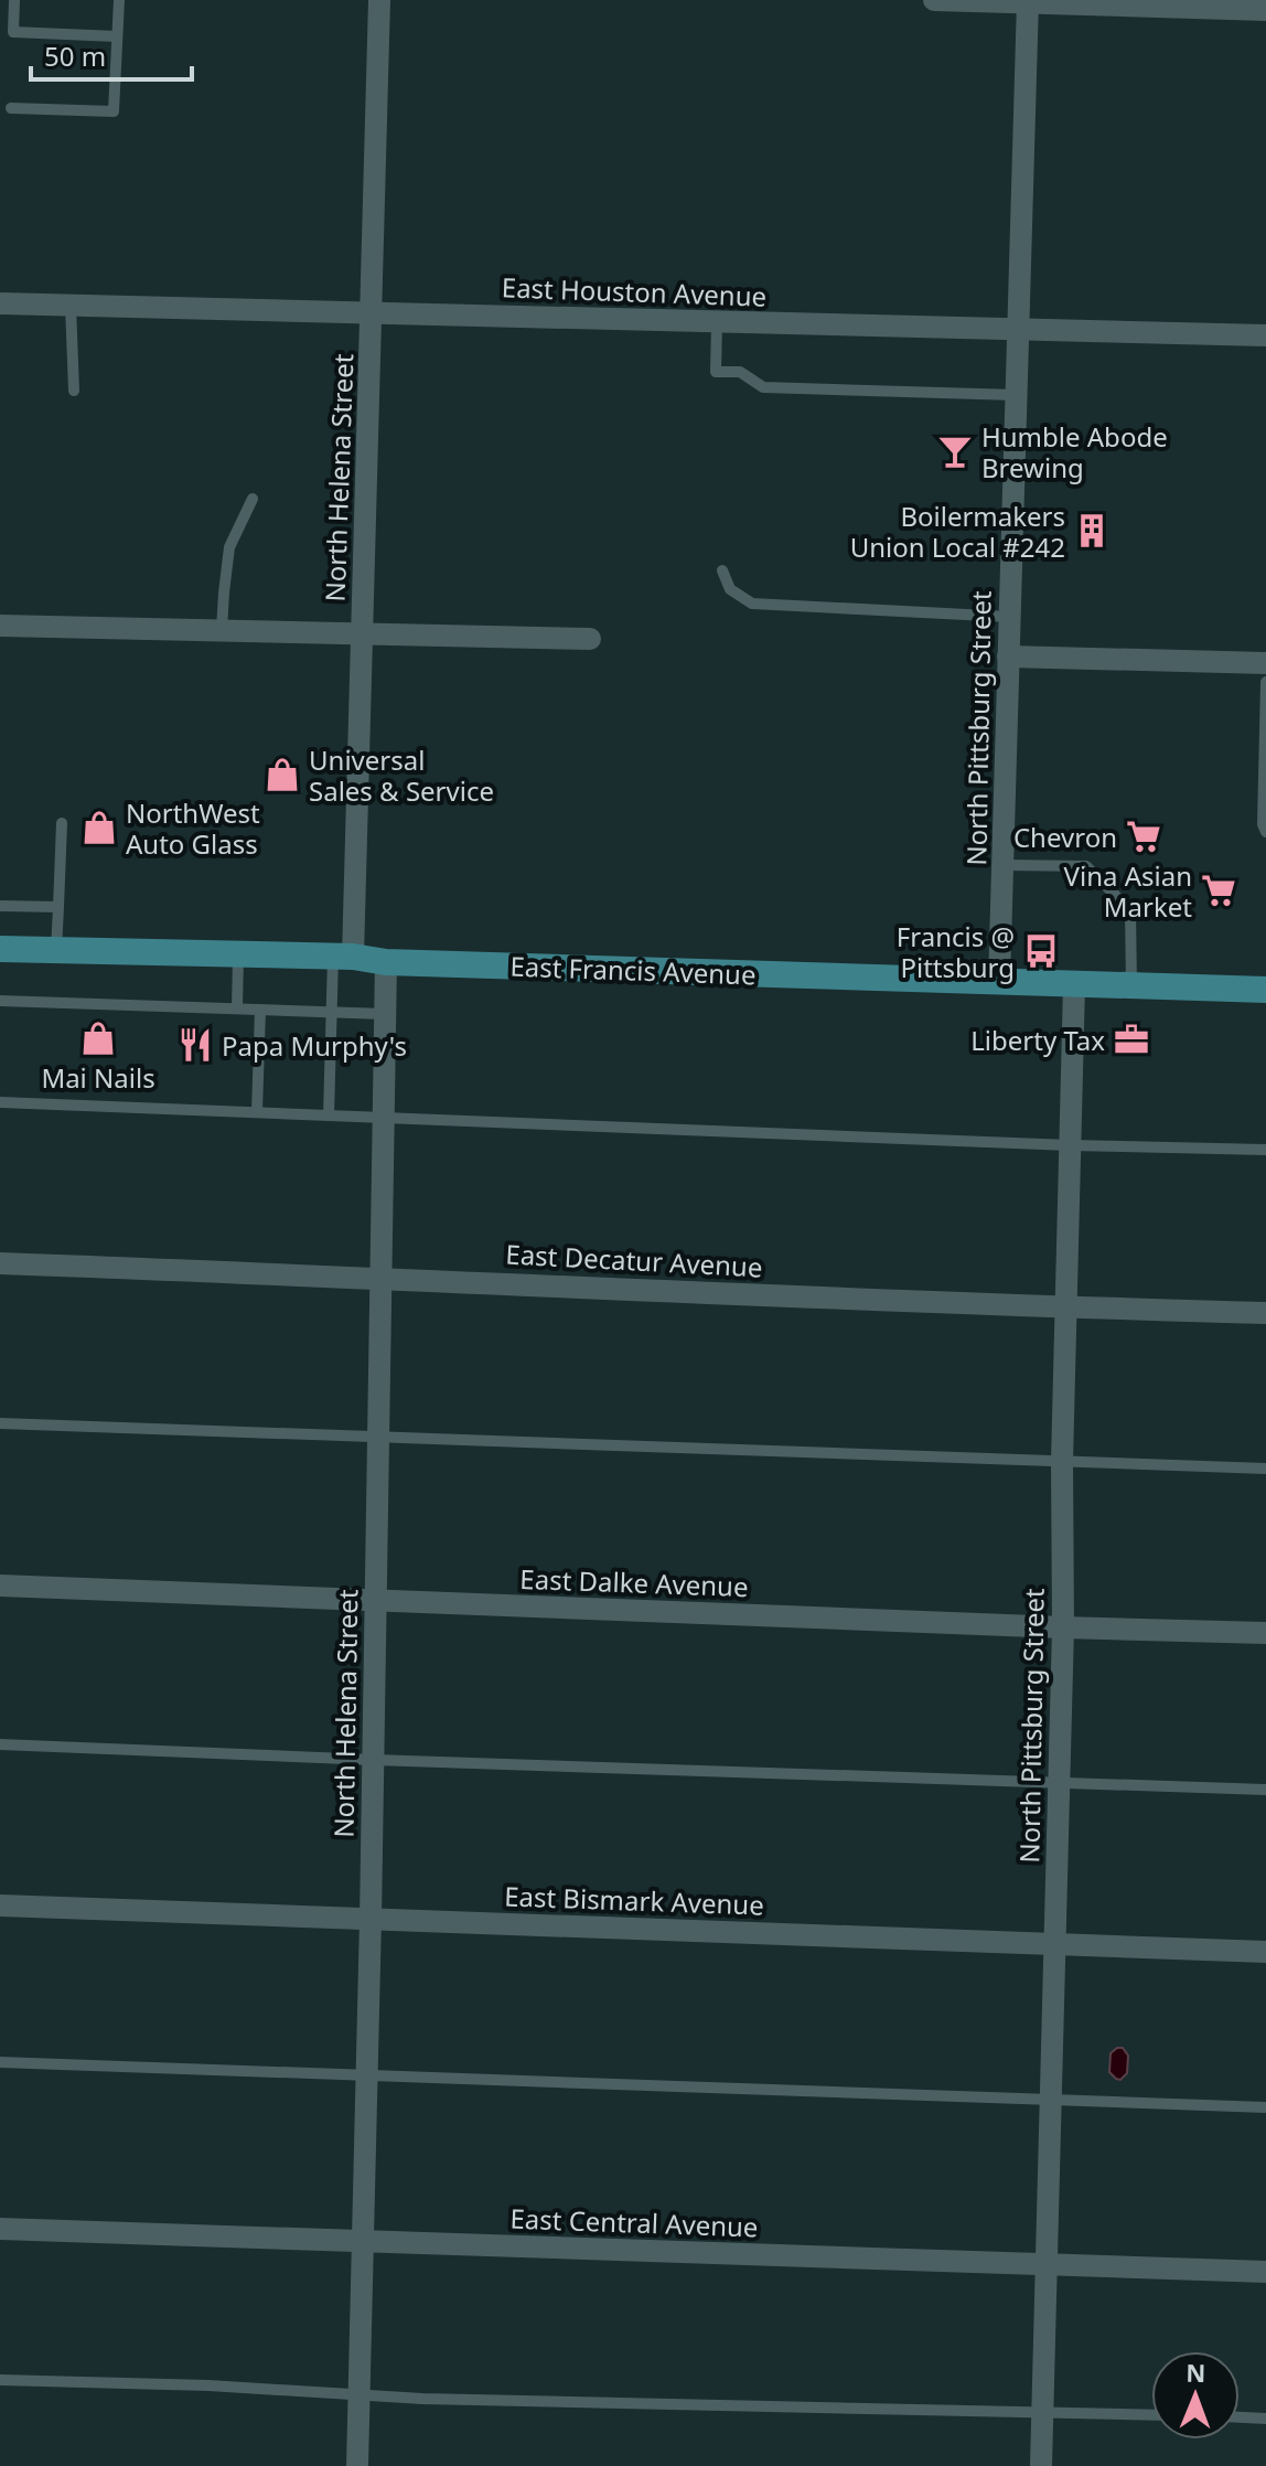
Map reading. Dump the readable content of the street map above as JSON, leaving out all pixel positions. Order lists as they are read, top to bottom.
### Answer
{
  "streets": {
    "main road": ["East Francis Avenue"],
    "street": [
      "East Houston Avenue",
      "North Helena Street",
      "North Pittsburg Street",
      "East Decatur Avenue",
      "East Dalke Avenue",
      "East Bismark Avenue",
      "East Central Avenue"
    ]
  },
  "crossings": [
    ["East Houston Avenue", "North Helena Street"],
    ["East Houston Avenue", "North Pittsburg Street"],
    ["North Helena Street", "East Francis Avenue"],
    ["North Helena Street", "East Decatur Avenue"],
    ["North Helena Street", "East Dalke Avenue"],
    ["North Helena Street", "East Bismark Avenue"],
    ["North Helena Street", "East Central Avenue"],
    ["North Pittsburg Street", "East Francis Avenue"],
    ["North Pittsburg Street", "East Decatur Avenue"],
    ["North Pittsburg Street", "East Dalke Avenue"],
    ["North Pittsburg Street", "East Bismark Avenue"],
    ["North Pittsburg Street", "East Central Avenue"]
  ],
  "places": {
    "bar": ["Humble Abode Brewing"],
    "building": ["Boilermakers Union Local #242"],
    "shop": ["Universal Sales & Service", "NorthWest Auto Glass", "Mai Nails"],
    "supermarket": ["Chevron", "Vina Asian Market"],
    "bus stop": ["Francis @ Pittsburg"],
    "office": ["Liberty Tax"],
    "restaurant": ["Papa Murphy's"]
  },
  "scale_bar": "50 m",
  "north": "top"
}
